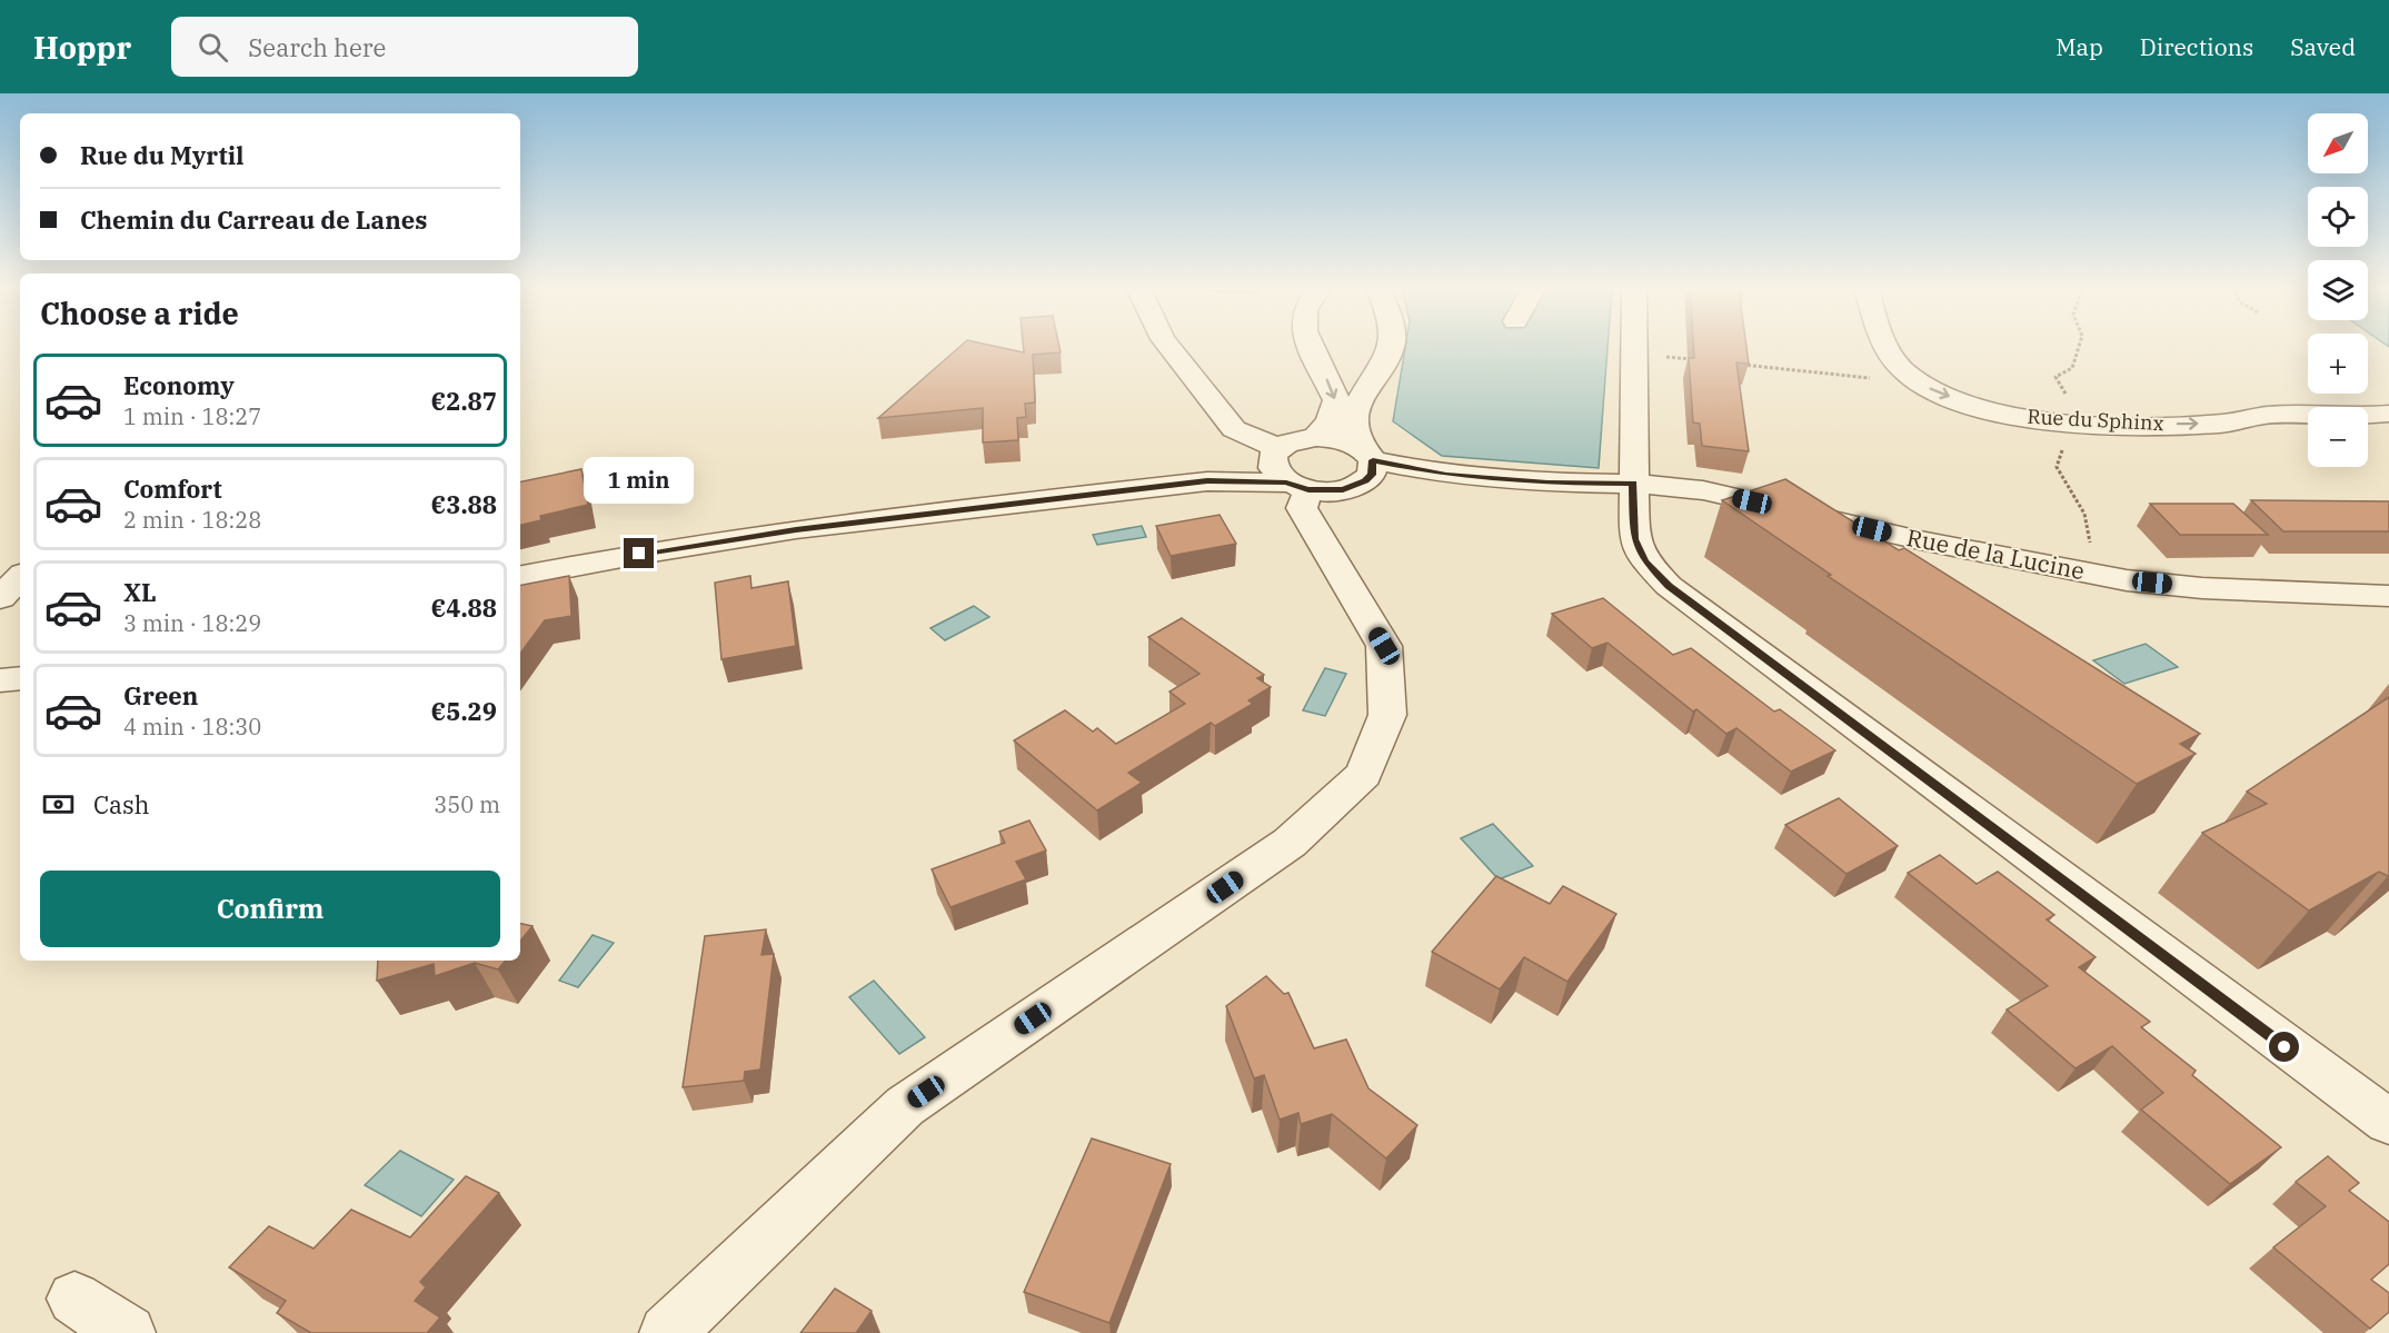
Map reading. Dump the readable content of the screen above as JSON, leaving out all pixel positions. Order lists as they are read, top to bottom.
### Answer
{
  "streets": {
    "street": ["Rue du Sphinx", "Rue de la Lucine"]
  },
  "one_way": ["Rue du Sphinx"],
  "north": "bottom left",
  "page": {
    "header": "Hoppr",
    "search": "Search here",
    "nav": ["Map", "Directions", "Saved"],
    "map_buttons": ["+", "−"],
    "banner": ["Rue du Myrtil", "Chemin du Carreau de Lanes"],
    "heading": "Choose a ride",
    "list": [
      {
        "name": "Economy",
        "note": "1 min · 18:27",
        "value": "€2.87"
      },
      {
        "name": "Comfort",
        "note": "2 min · 18:28",
        "value": "€3.88"
      },
      {
        "name": "XL",
        "note": "3 min · 18:29",
        "value": "€4.88"
      },
      {
        "name": "Green",
        "note": "4 min · 18:30",
        "value": "€5.29"
      }
    ],
    "bubble": "1 min",
    "pay": ["Cash", "350 m"],
    "buttons": "Confirm"
  }
}
